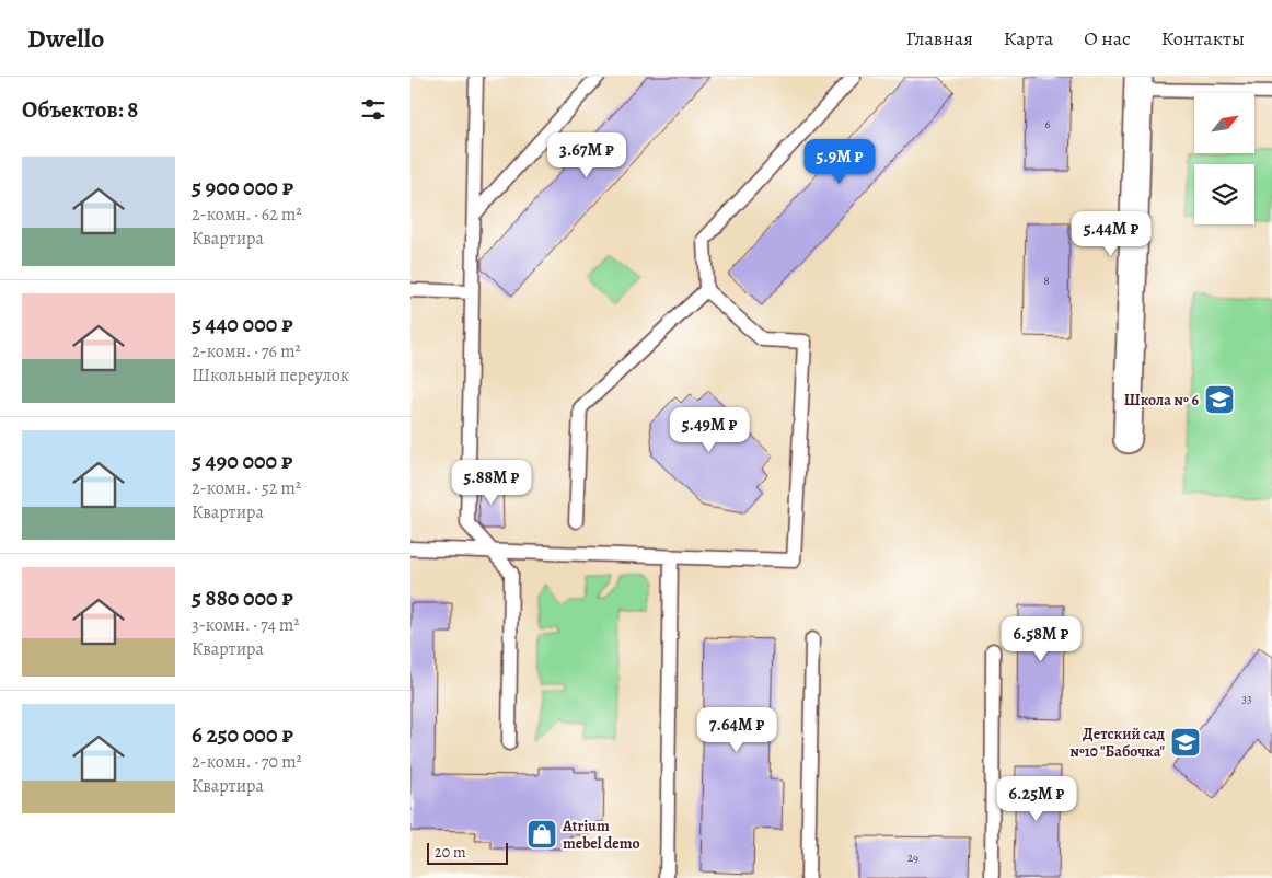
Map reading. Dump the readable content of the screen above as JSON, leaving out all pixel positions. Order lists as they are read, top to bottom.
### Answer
{
  "places": {
    "school or university": ["Школа № 6", "Детский сад №10 \"Бабочка\""],
    "shop": ["Atrium mebel demo"]
  },
  "house_numbers": [
    "6",
    "8",
    "33",
    "29"
  ],
  "scale_bar": "20 m",
  "north": "top right",
  "page": {
    "header": "Dwello",
    "nav": [
      "Главная",
      "Карта",
      "О нас",
      "Контакты"
    ],
    "heading": "Объектов: 8",
    "price": [
      "3.67M ₽",
      "5.9M ₽",
      "5.44M ₽",
      "5.49M ₽",
      "5.88M ₽",
      "6.58M ₽",
      "7.64M ₽",
      "6.25M ₽"
    ],
    "list": [
      {
        "name": "5 900 000 ₽",
        "note": "2-комн. · 62 m² · Квартира"
      },
      {
        "name": "5 440 000 ₽",
        "note": "2-комн. · 76 m² · Школьный переулок"
      },
      {
        "name": "5 490 000 ₽",
        "note": "2-комн. · 52 m² · Квартира"
      },
      {
        "name": "5 880 000 ₽",
        "note": "3-комн. · 74 m² · Квартира"
      },
      {
        "name": "6 250 000 ₽",
        "note": "2-комн. · 70 m² · Квартира"
      }
    ],
    "scale": "20 m"
  }
}
